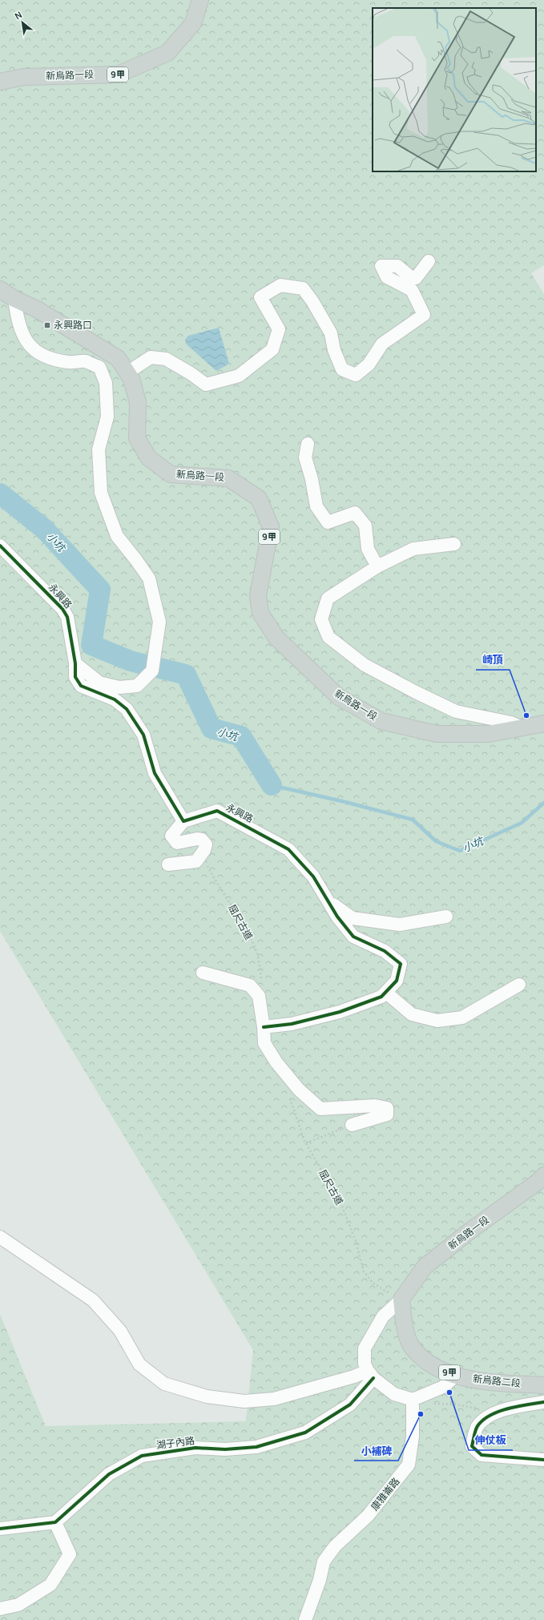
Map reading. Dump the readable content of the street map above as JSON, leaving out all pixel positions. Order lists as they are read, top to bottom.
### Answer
{
  "streets": {
    "main road": ["9甲", "新烏路一段", "新烏路二段"],
    "street": ["永興路", "湖子內路", "康雅崙路"],
    "path": ["屈尺古道"]
  },
  "crossings": [
    ["新烏路一段", "屈尺古道"],
    ["新烏路一段", "新烏路二段"],
    ["屈尺古道", "新烏路二段"]
  ],
  "water": ["小坑"],
  "places": {
    "transit": ["永興路口"],
    "other": ["崎頂", "伸仗板", "小補碑"]
  },
  "north": "top left"
}
